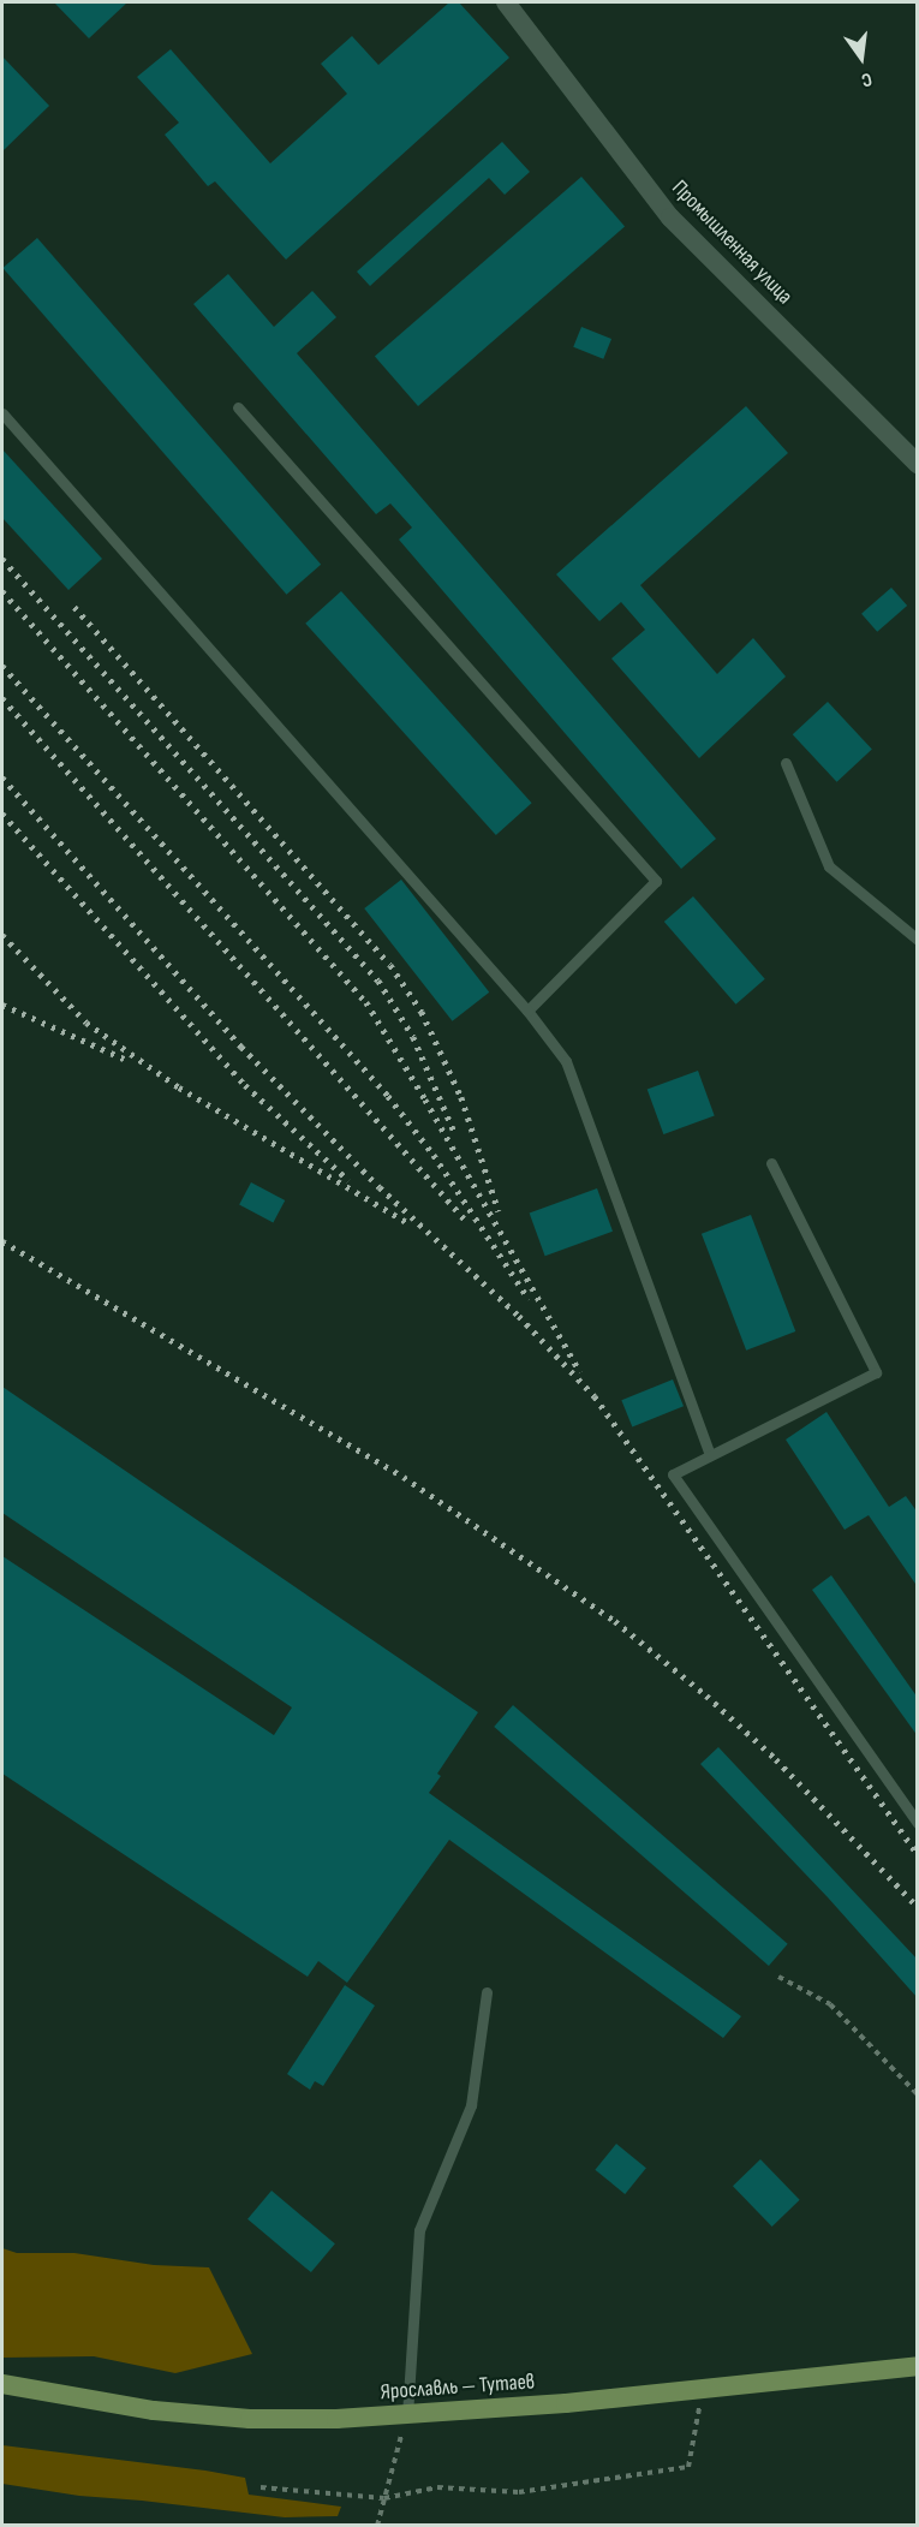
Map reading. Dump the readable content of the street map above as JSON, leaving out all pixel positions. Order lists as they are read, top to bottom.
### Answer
{
  "streets": {
    "main road": ["Ярославль — Тутаев"],
    "street": ["Промышленная улица"]
  },
  "north": "bottom"
}
